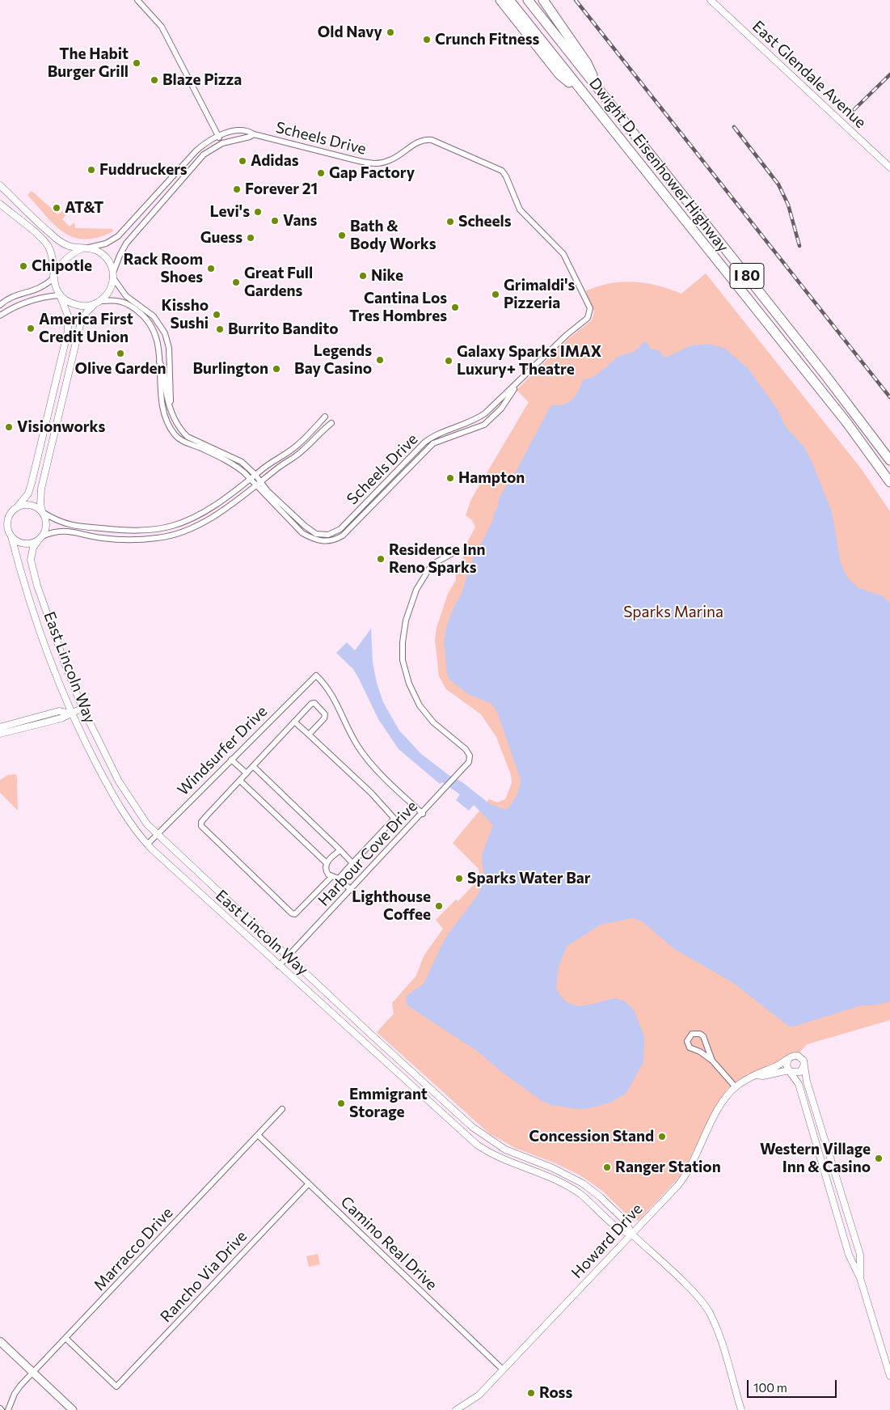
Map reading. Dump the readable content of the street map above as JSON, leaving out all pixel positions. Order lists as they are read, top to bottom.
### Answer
{
  "streets": {
    "highway": ["Dwight D. Eisenhower Highway", "I 80"],
    "street": [
      "East Glendale Avenue",
      "Scheels Drive",
      "East Lincoln Way",
      "Windsurfer Drive",
      "Harbour Cove Drive",
      "Howard Drive",
      "Camino Real Drive",
      "Marracco Drive",
      "Rancho Via Drive"
    ]
  },
  "crossings": [
    ["East Lincoln Way", "Windsurfer Drive"],
    ["East Lincoln Way", "Harbour Cove Drive"],
    ["East Lincoln Way", "Howard Drive"],
    ["Windsurfer Drive", "Harbour Cove Drive"],
    ["Howard Drive", "Camino Real Drive"],
    ["Camino Real Drive", "Marracco Drive"],
    ["Camino Real Drive", "Rancho Via Drive"],
    ["Marracco Drive", "Rancho Via Drive"]
  ],
  "parks": ["Sparks Marina"],
  "places": [
    "Old Navy",
    "Crunch Fitness",
    "The Habit Burger Grill",
    "Blaze Pizza",
    "Adidas",
    "Fuddruckers",
    "Gap Factory",
    "Forever 21",
    "AT&T",
    "Levi's",
    "Vans",
    "Scheels",
    "Bath & Body Works",
    "Guess",
    "Chipotle",
    "Rack Room Shoes",
    "Nike",
    "Great Full Gardens",
    "Grimaldi's Pizzeria",
    "Cantina Los Tres Hombres",
    "Kissho Sushi",
    "America First Credit Union",
    "Burrito Bandito",
    "Olive Garden",
    "Legends Bay Casino",
    "Galaxy Sparks IMAX Luxury+ Theatre",
    "Burlington",
    "Visionworks",
    "Hampton",
    "Residence Inn Reno Sparks",
    "Sparks Water Bar",
    "Lighthouse Coffee",
    "Emmigrant Storage",
    "Concession Stand",
    "Western Village Inn & Casino",
    "Ranger Station",
    "Ross"
  ],
  "scale_bar": "100 m"
}
